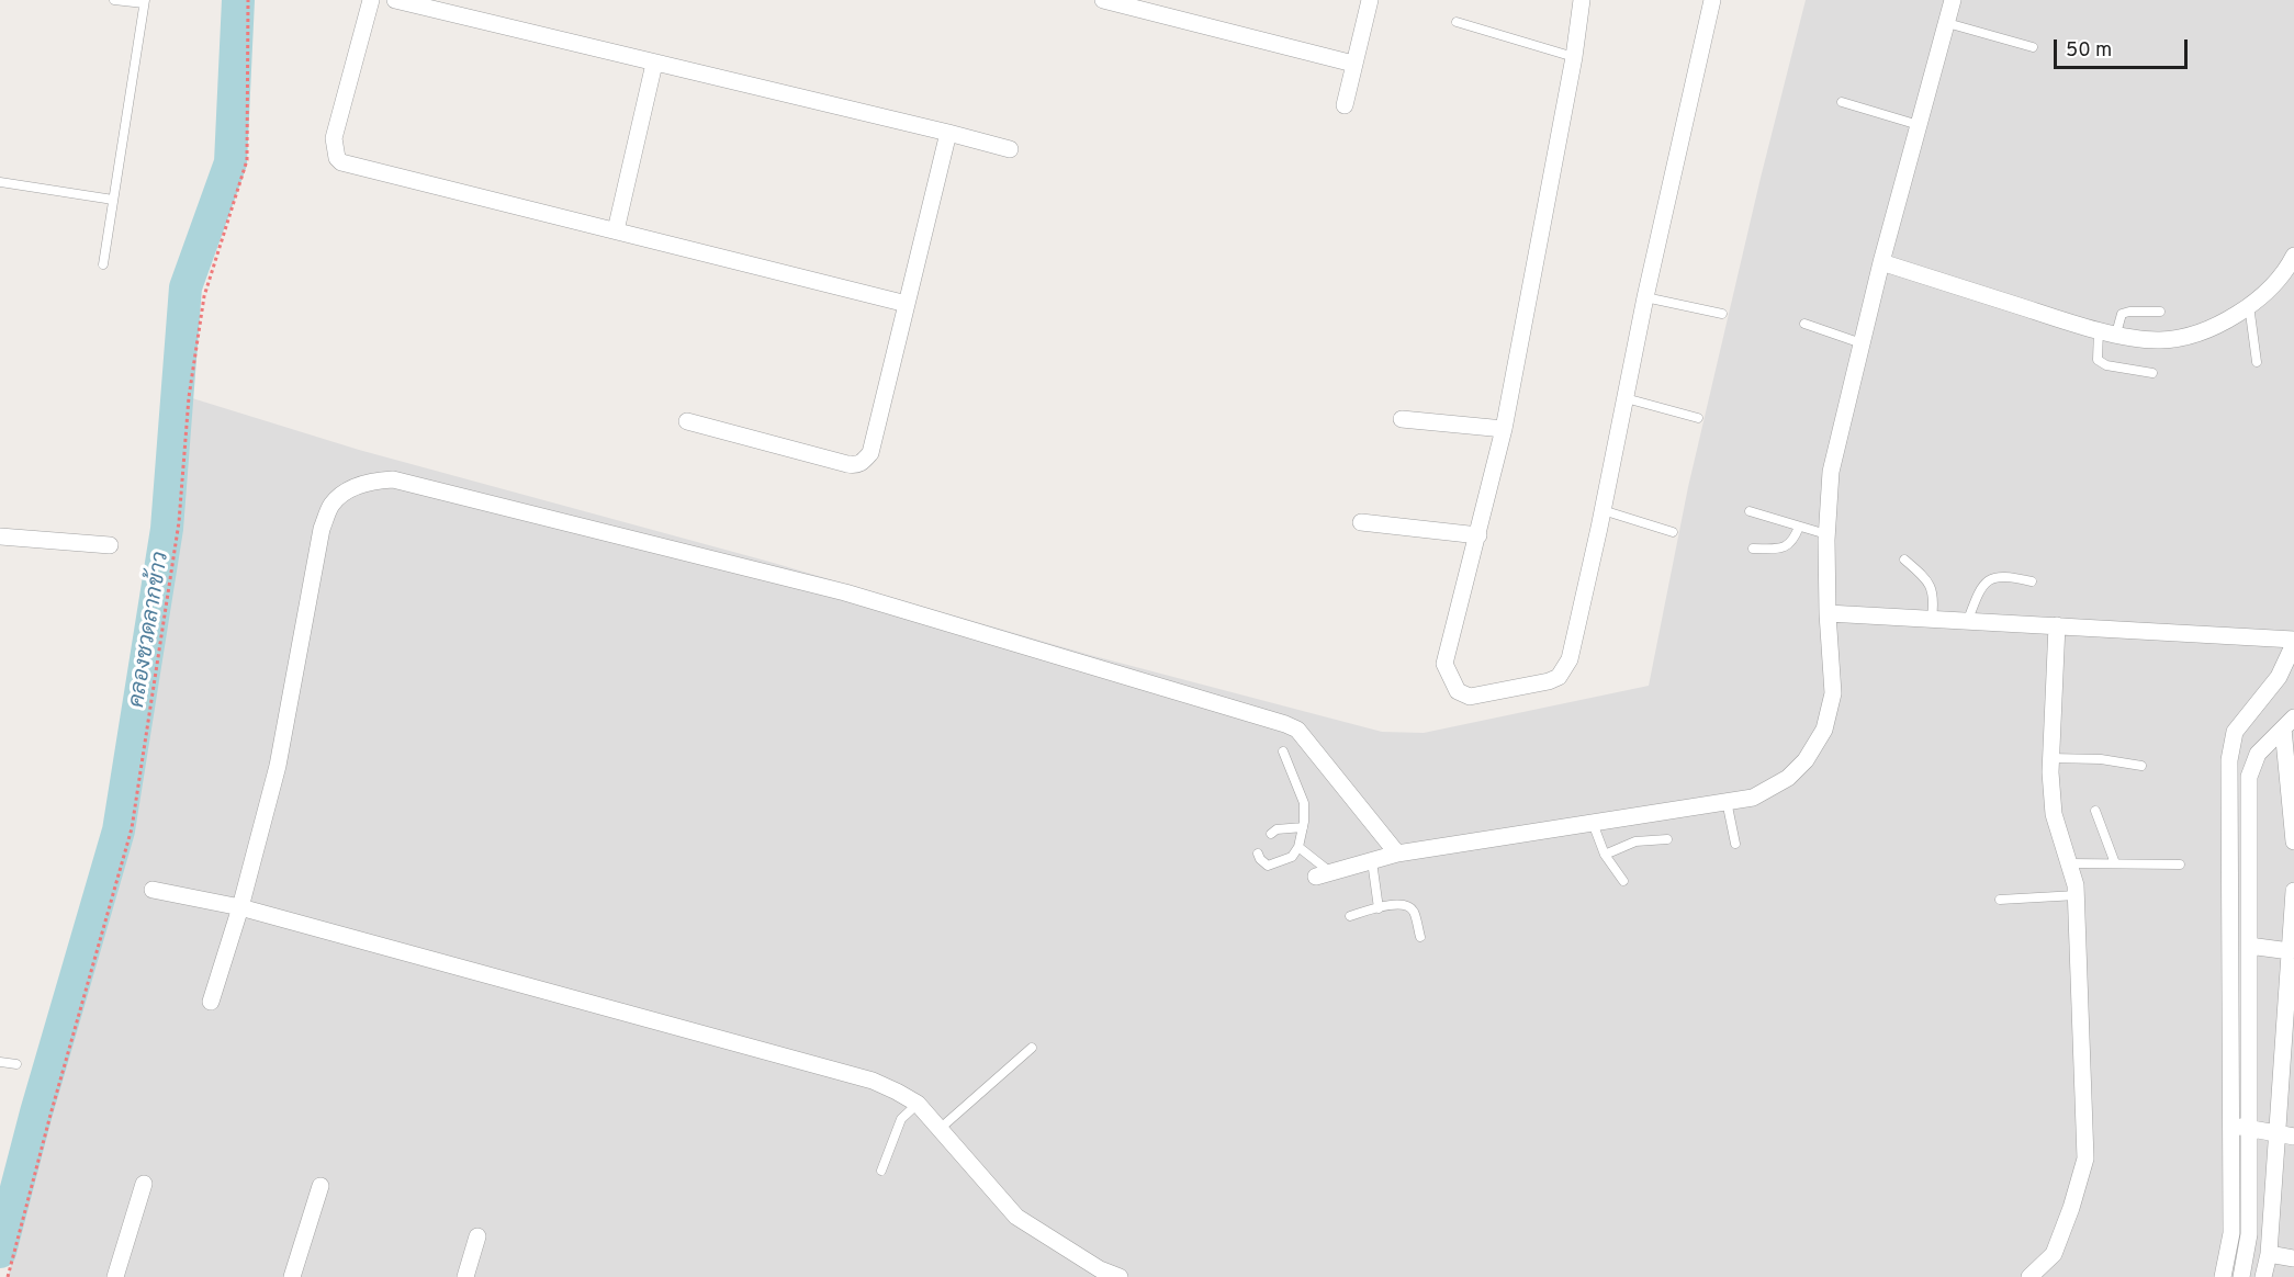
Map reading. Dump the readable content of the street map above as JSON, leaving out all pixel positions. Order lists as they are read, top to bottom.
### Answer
{
  "water": ["คลองชวดลากข้าว"],
  "scale_bar": "50 m"
}
